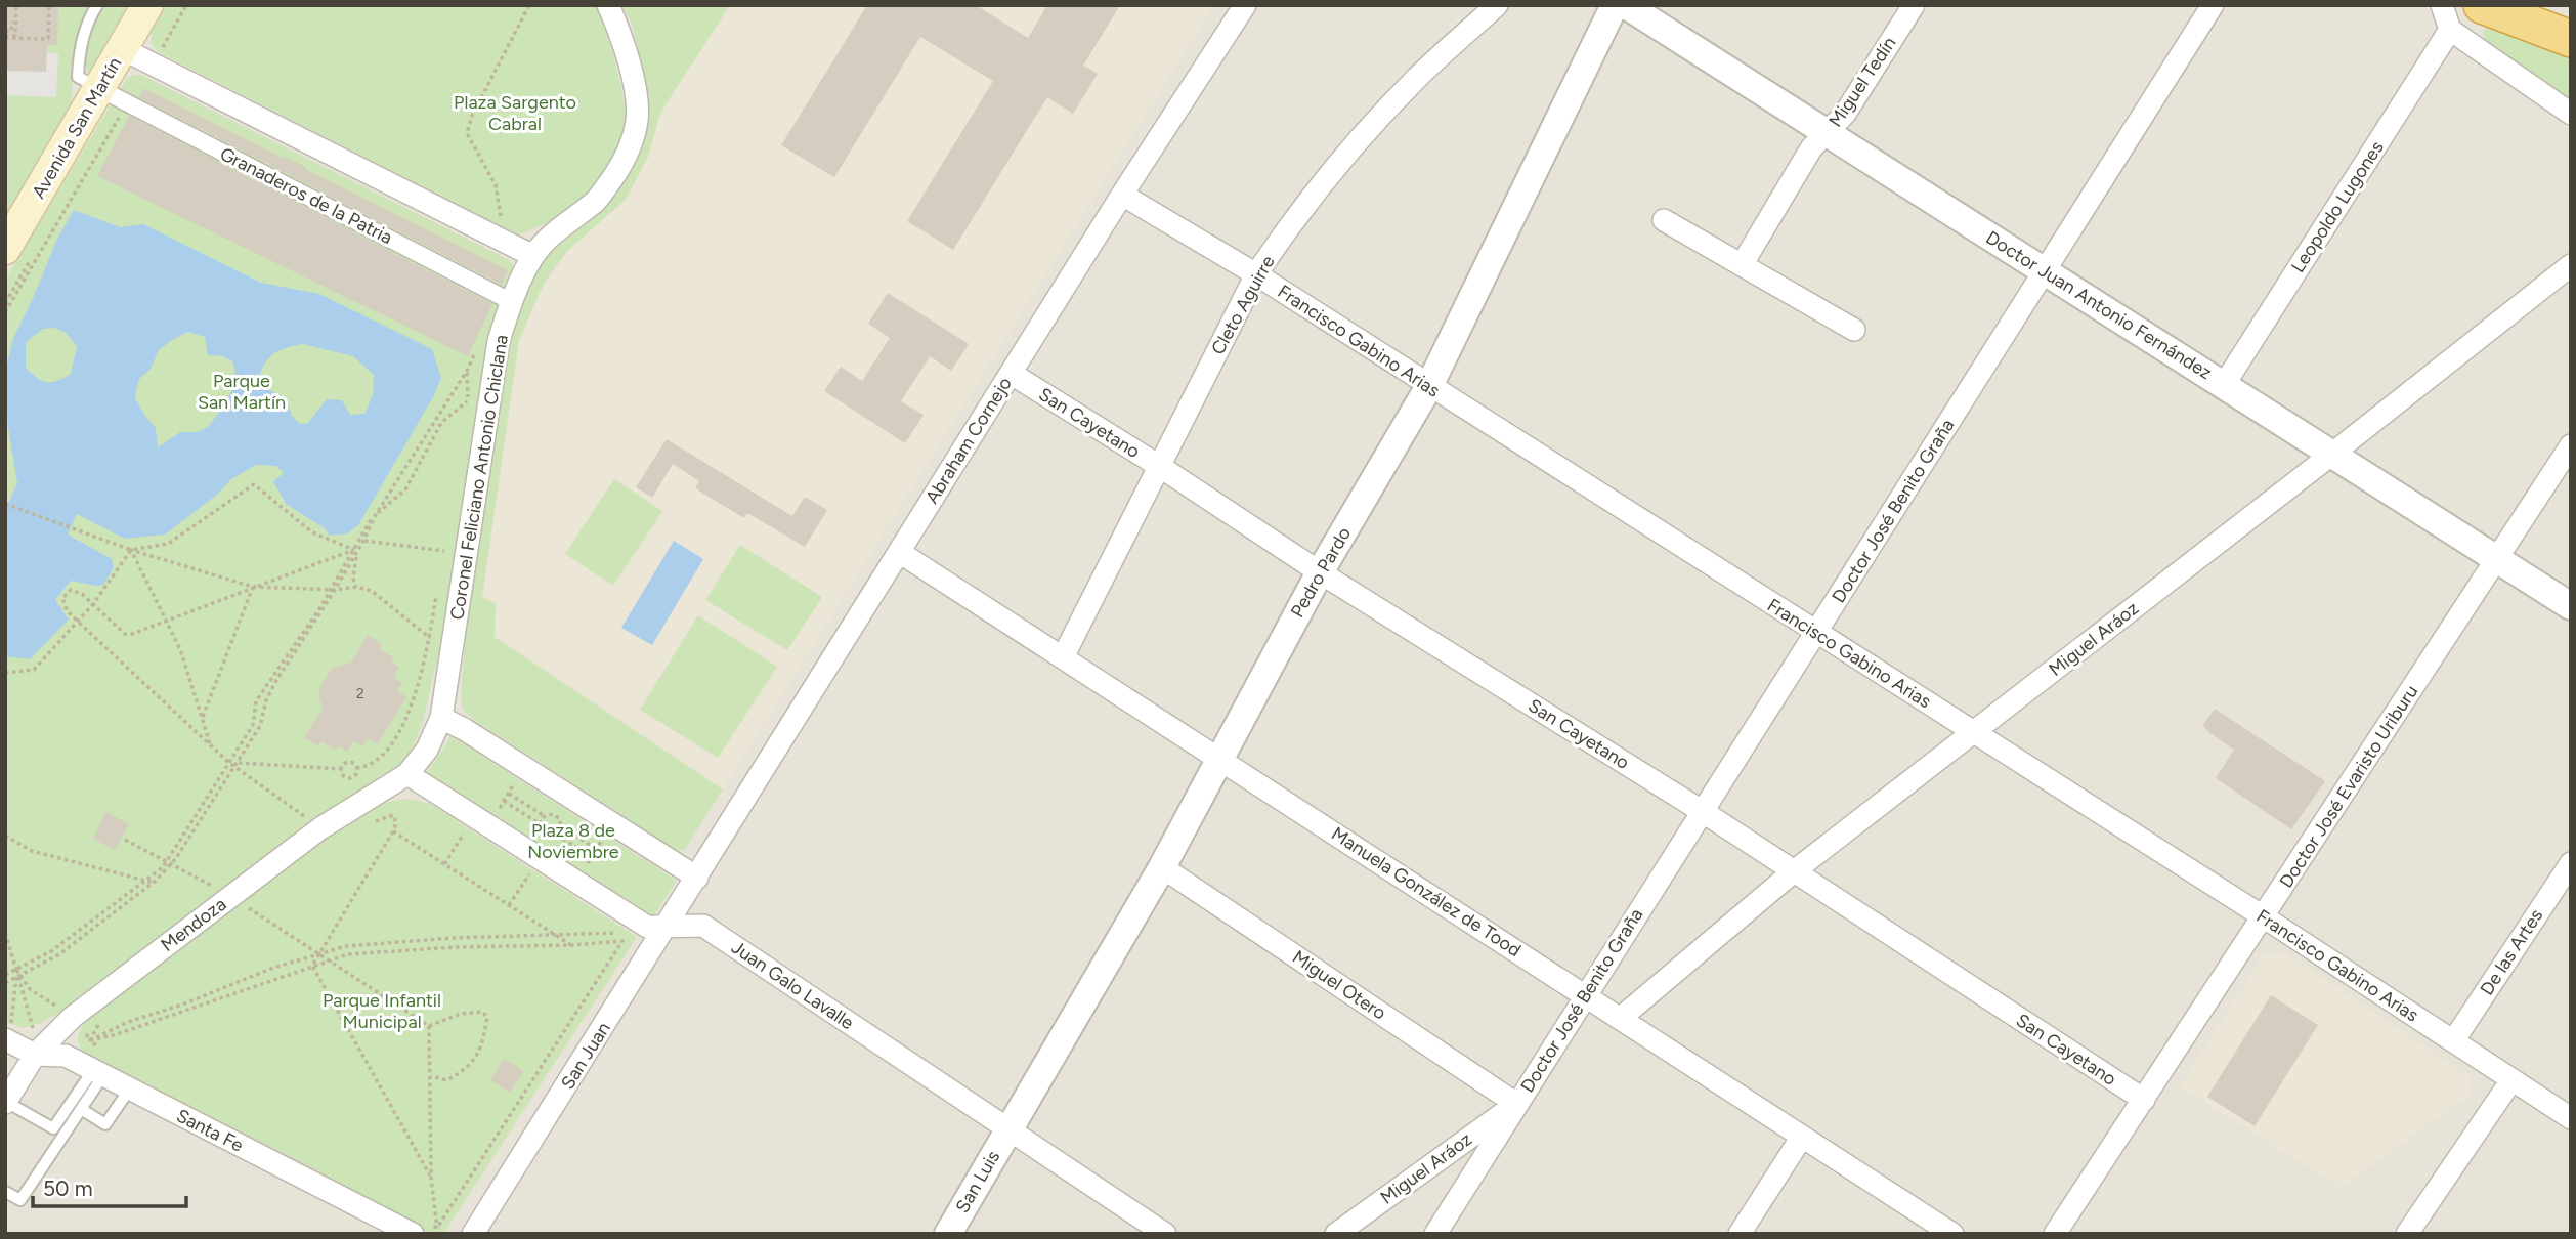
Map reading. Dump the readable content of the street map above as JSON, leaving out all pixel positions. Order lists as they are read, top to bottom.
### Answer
{
  "streets": {
    "main road": ["Avenida San Martín"],
    "street": [
      "Miguel Tedín",
      "Granaderos de la Patria",
      "Leopoldo Lugones",
      "Cleto Aguirre",
      "Doctor Juan Antonio Fernández",
      "Francisco Gabino Arias",
      "San Cayetano",
      "Abraham Cornejo",
      "Coronel Feliciano Antonio Chiclana",
      "Doctor José Benito Graña",
      "Pedro Pardo",
      "Miguel Aráoz",
      "Doctor José Evaristo Uriburu",
      "Manuela González de Tood",
      "Mendoza",
      "De las Artes",
      "Juan Galo Lavalle",
      "Miguel Otero",
      "San Juan",
      "Santa Fe",
      "San Luis"
    ]
  },
  "crossings": [
    ["Miguel Tedín", "Doctor Juan Antonio Fernández"],
    ["Avenida San Martín", "Granaderos de la Patria"],
    ["Granaderos de la Patria", "Coronel Feliciano Antonio Chiclana"],
    ["Leopoldo Lugones", "Doctor Juan Antonio Fernández"],
    ["Cleto Aguirre", "Francisco Gabino Arias"],
    ["Cleto Aguirre", "San Cayetano"],
    ["Cleto Aguirre", "Manuela González de Tood"],
    ["Doctor Juan Antonio Fernández", "Doctor José Benito Graña"],
    ["Doctor Juan Antonio Fernández", "Miguel Aráoz"],
    ["Doctor Juan Antonio Fernández", "Doctor José Evaristo Uriburu"],
    ["Francisco Gabino Arias", "Abraham Cornejo"],
    ["Francisco Gabino Arias", "Doctor José Benito Graña"],
    ["Francisco Gabino Arias", "Pedro Pardo"],
    ["Francisco Gabino Arias", "Miguel Aráoz"],
    ["Francisco Gabino Arias", "Doctor José Evaristo Uriburu"],
    ["Francisco Gabino Arias", "De las Artes"],
    ["San Cayetano", "Abraham Cornejo"],
    ["San Cayetano", "Doctor José Benito Graña"],
    ["San Cayetano", "Pedro Pardo"],
    ["San Cayetano", "Miguel Aráoz"],
    ["San Cayetano", "Doctor José Evaristo Uriburu"],
    ["Abraham Cornejo", "Manuela González de Tood"],
    ["Abraham Cornejo", "San Juan"],
    ["Coronel Feliciano Antonio Chiclana", "Mendoza"],
    ["Doctor José Benito Graña", "Miguel Aráoz"],
    ["Doctor José Benito Graña", "Manuela González de Tood"],
    ["Doctor José Benito Graña", "Miguel Otero"],
    ["Pedro Pardo", "Manuela González de Tood"],
    ["Pedro Pardo", "Juan Galo Lavalle"],
    ["Pedro Pardo", "Miguel Otero"],
    ["Pedro Pardo", "San Luis"],
    ["Miguel Aráoz", "Manuela González de Tood"],
    ["Miguel Aráoz", "Miguel Otero"],
    ["Mendoza", "Santa Fe"],
    ["Juan Galo Lavalle", "San Juan"],
    ["Juan Galo Lavalle", "San Luis"]
  ],
  "parks": [
    "Plaza Sargento Cabral",
    "Parque San Martín",
    "Plaza 8 de Noviembre",
    "Parque Infantil Municipal"
  ],
  "house_numbers": ["2"],
  "scale_bar": "50 m"
}
